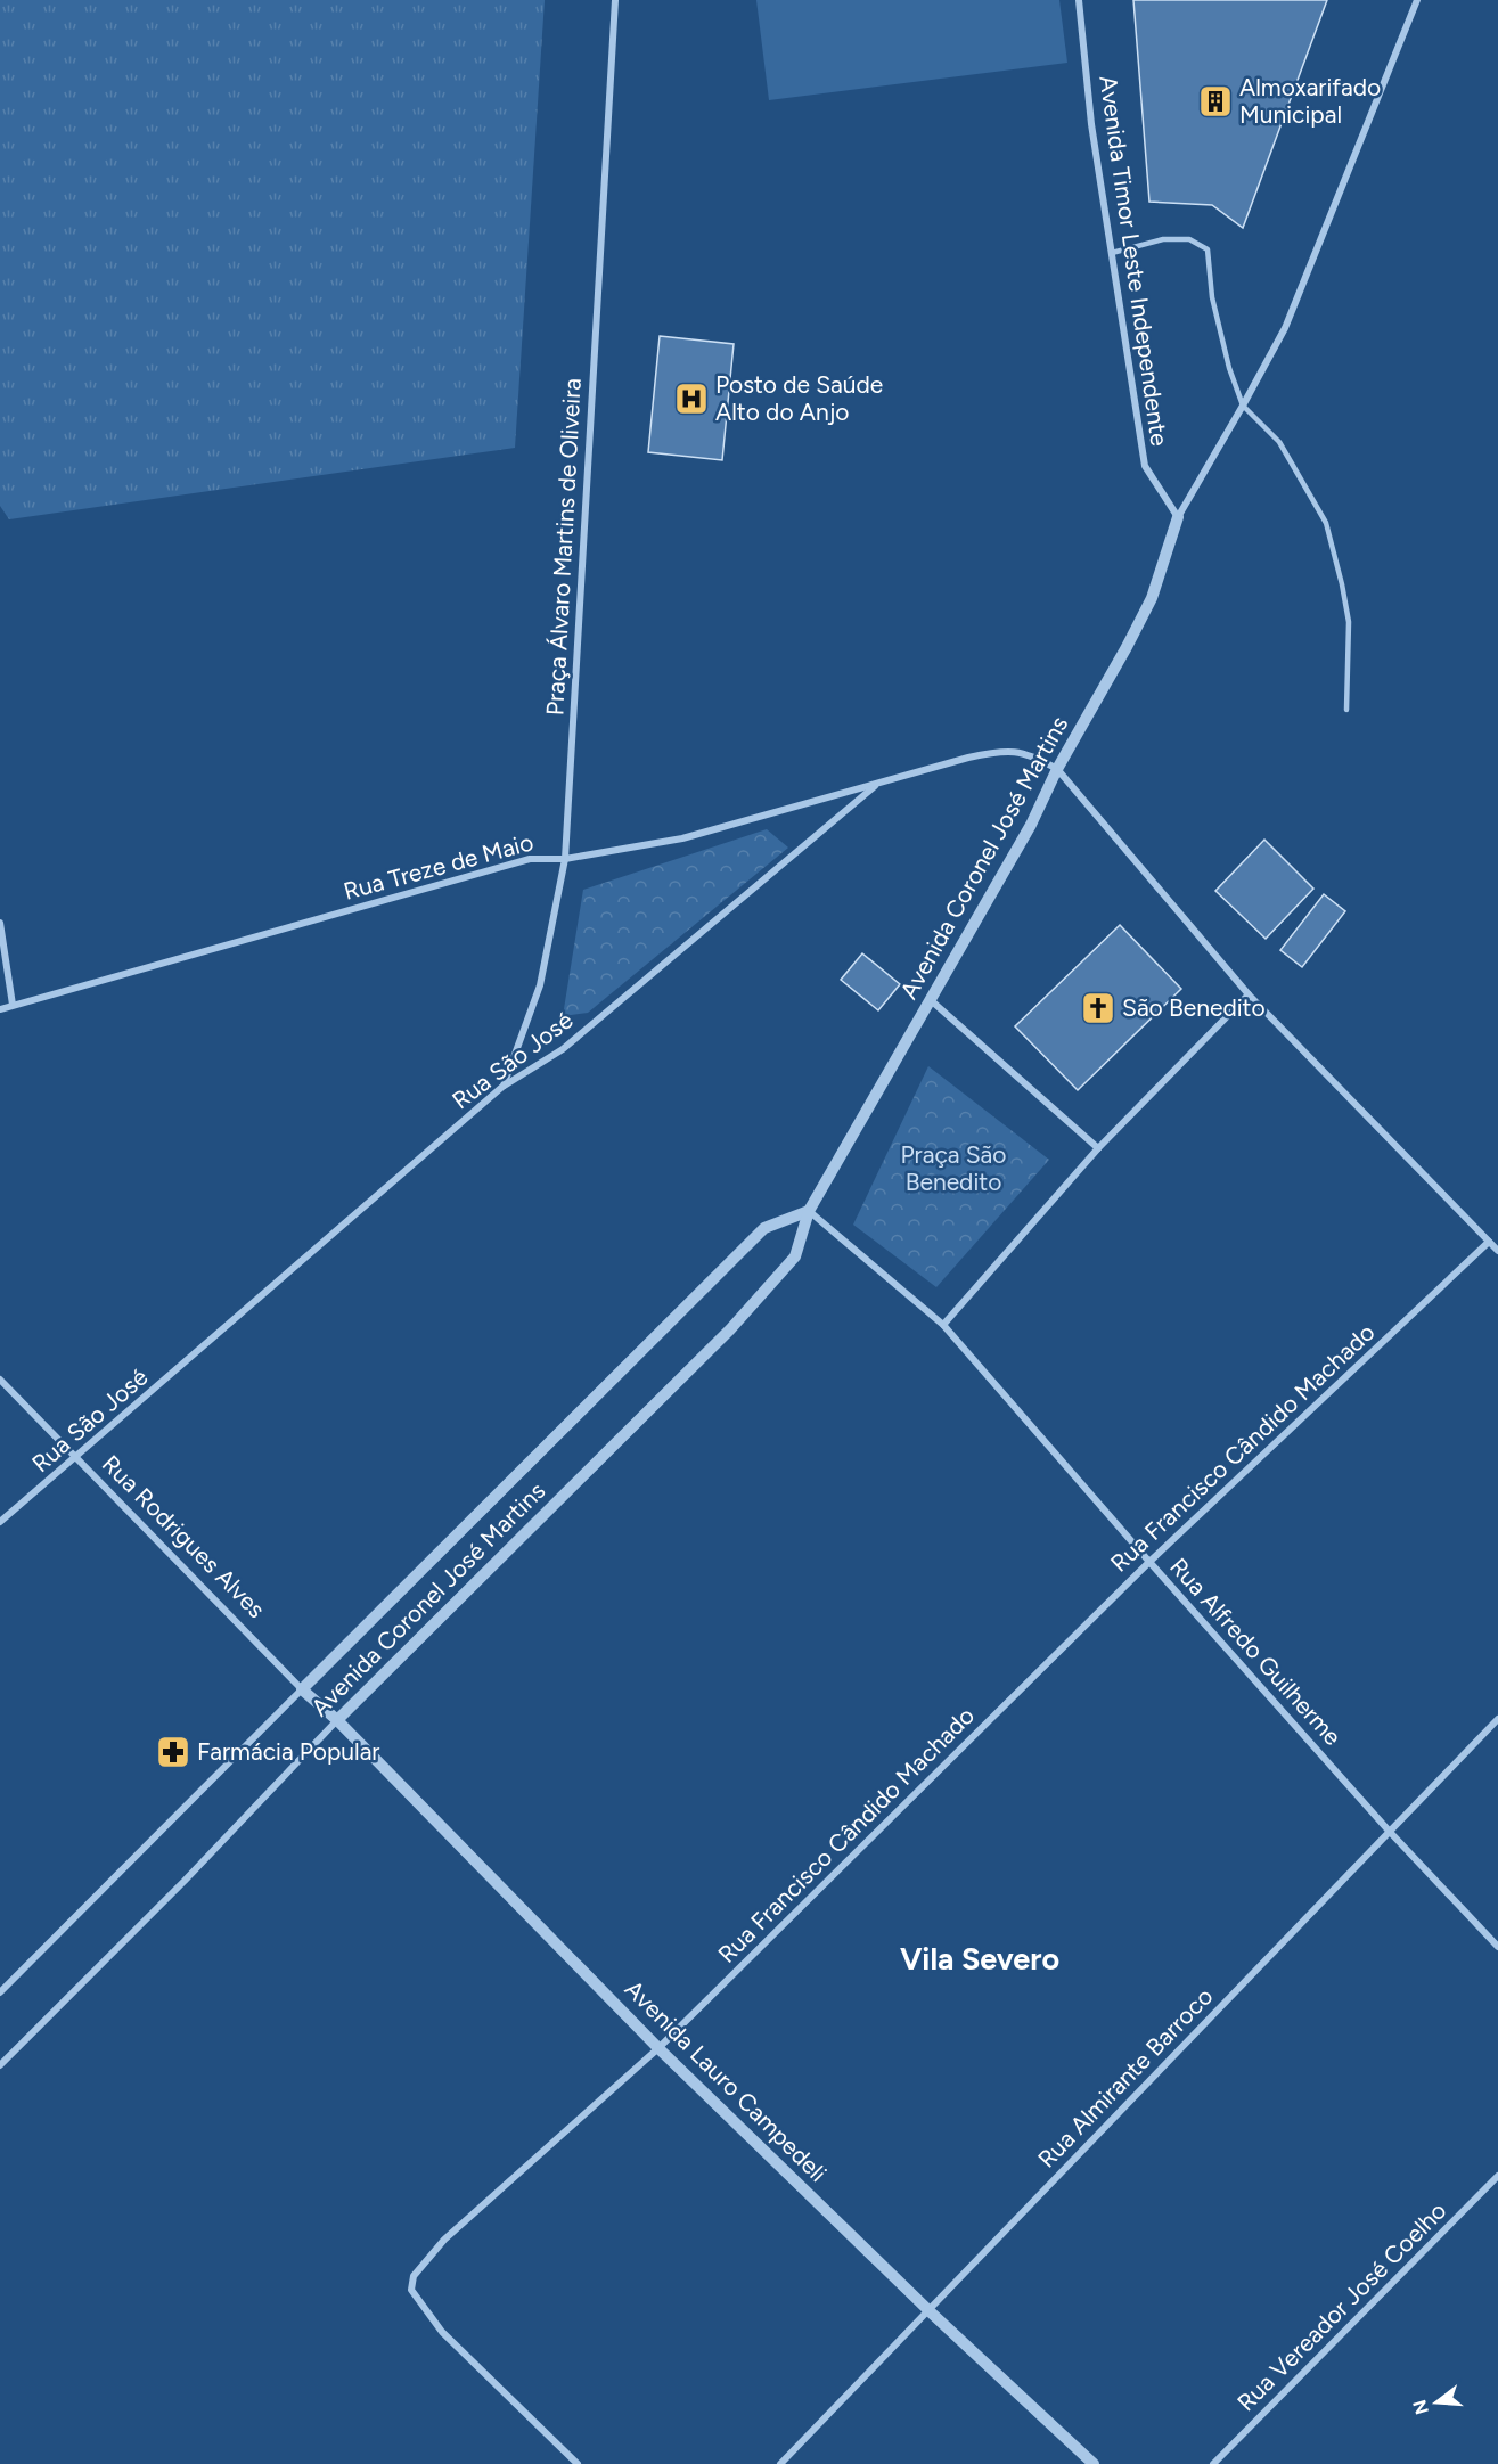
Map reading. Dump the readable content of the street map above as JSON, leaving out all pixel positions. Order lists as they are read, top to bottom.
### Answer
{
  "streets": {
    "street": [
      "Avenida Timor Leste Independente",
      "Praça Álvaro Martins de Oliveira",
      "Avenida Coronel José Martins",
      "Rua Treze de Maio",
      "Rua São José",
      "Rua Francisco Cândido Machado",
      "Rua Rodrigues Alves",
      "Rua Alfredo Guilherme",
      "Rua Almirante Barroco",
      "Avenida Lauro Campedeli",
      "Rua Vereador José Coelho"
    ]
  },
  "crossings": [
    ["Avenida Timor Leste Independente", "Avenida Coronel José Martins"],
    ["Praça Álvaro Martins de Oliveira", "Rua Treze de Maio"],
    ["Praça Álvaro Martins de Oliveira", "Rua São José"],
    ["Avenida Coronel José Martins", "Rua São José"],
    ["Avenida Coronel José Martins", "Rua Rodrigues Alves"],
    ["Avenida Coronel José Martins", "Rua Alfredo Guilherme"],
    ["Avenida Coronel José Martins", "Avenida Lauro Campedeli"],
    ["Rua Treze de Maio", "Rua São José"],
    ["Rua São José", "Rua Rodrigues Alves"],
    ["Rua Francisco Cândido Machado", "Rua Alfredo Guilherme"],
    ["Rua Francisco Cândido Machado", "Avenida Lauro Campedeli"],
    ["Rua Rodrigues Alves", "Avenida Lauro Campedeli"],
    ["Rua Alfredo Guilherme", "Rua Almirante Barroco"],
    ["Rua Almirante Barroco", "Avenida Lauro Campedeli"]
  ],
  "districts": ["Vila Severo"],
  "parks": ["Praça São Benedito"],
  "places": {
    "building": ["Almoxarifado Municipal"],
    "hospital": ["Posto de Saúde Alto do Anjo"],
    "church": ["São Benedito"],
    "pharmacy": ["Farmácia Popular"]
  },
  "north": "left"
}
